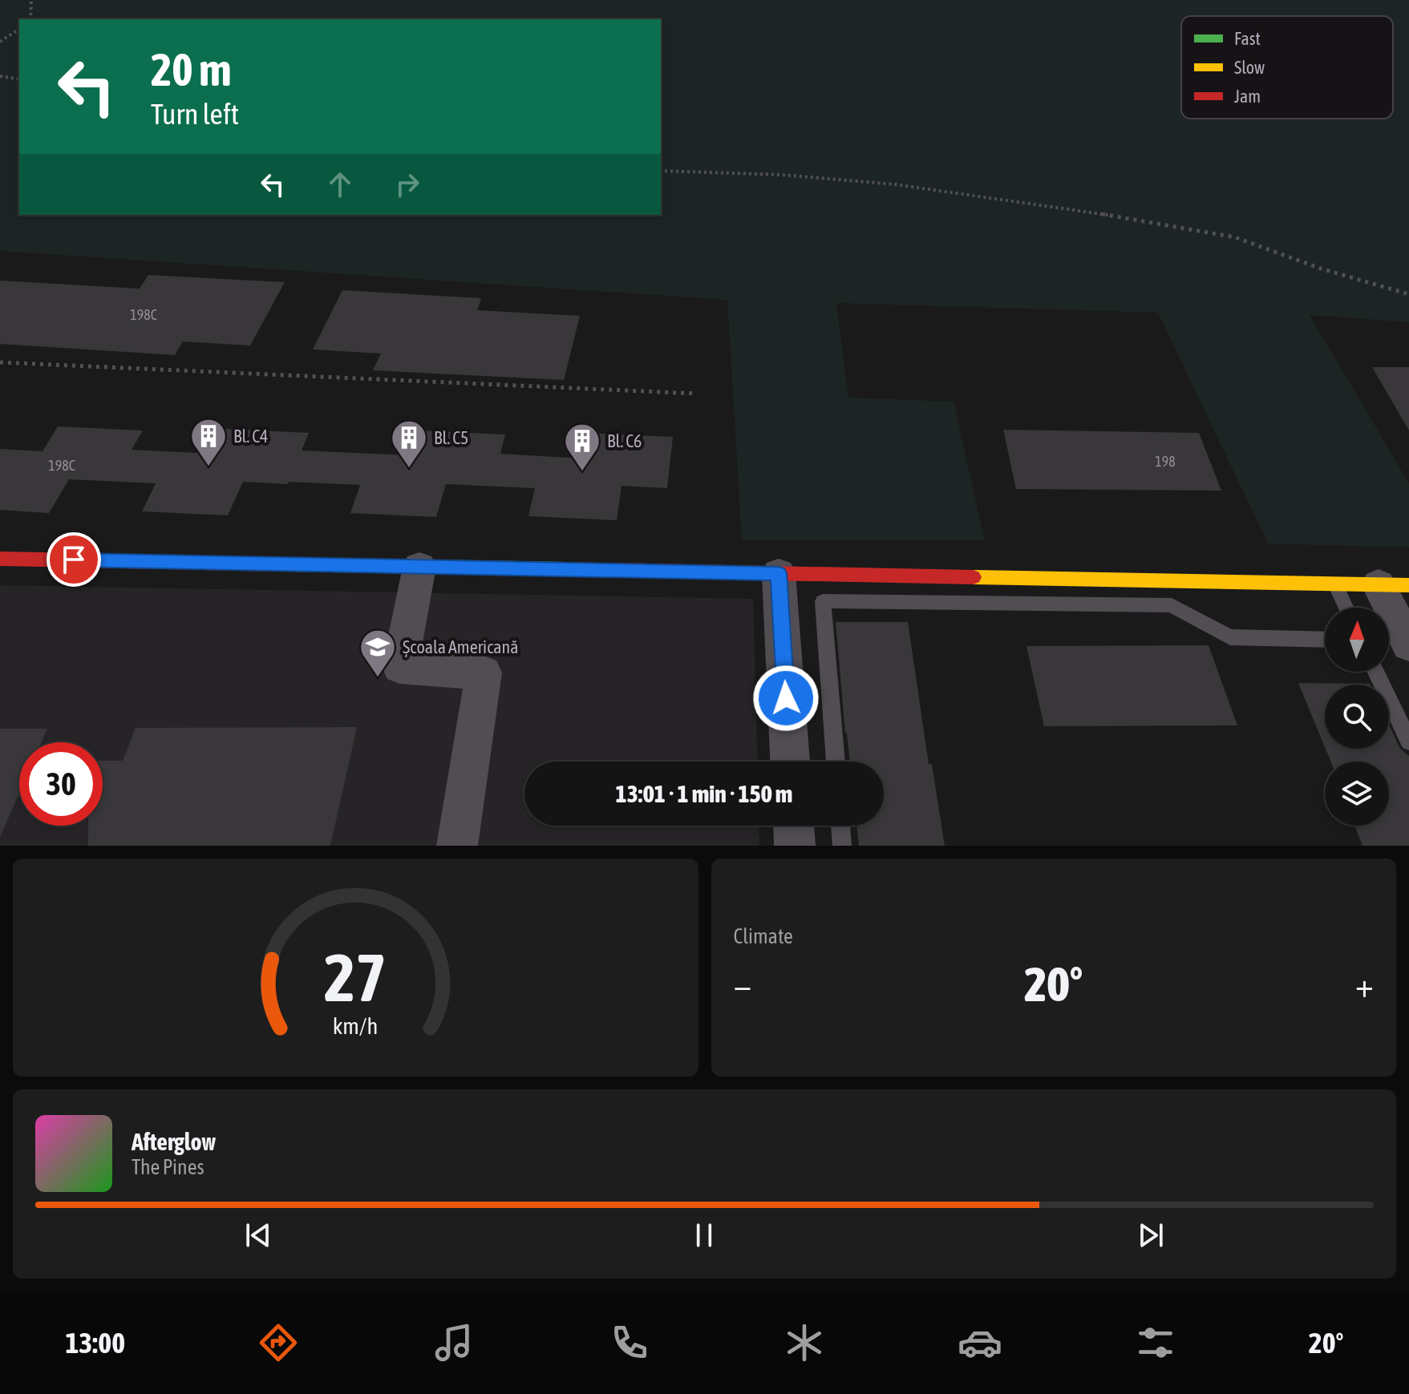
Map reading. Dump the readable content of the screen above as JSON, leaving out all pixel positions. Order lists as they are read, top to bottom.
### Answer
{
  "places": {
    "building": ["Bl. C4", "Bl. C5", "Bl. C6"],
    "school or university": ["Școala Americană"]
  },
  "house_numbers": ["198C", "198", "198C"],
  "legend": ["Fast", "Slow", "Jam"],
  "north": "top",
  "page": {
    "turn": ["20 m", "Turn left"],
    "limit": "30",
    "trip": "13:01 · 1 min · 150 m",
    "tile": "Climate",
    "heat": ["−", "20°", "+"],
    "song": ["Afterglow", "The Pines"],
    "tabs": ["13:00", "20°"],
    "gauge": ["27", "km/h"]
  }
}
